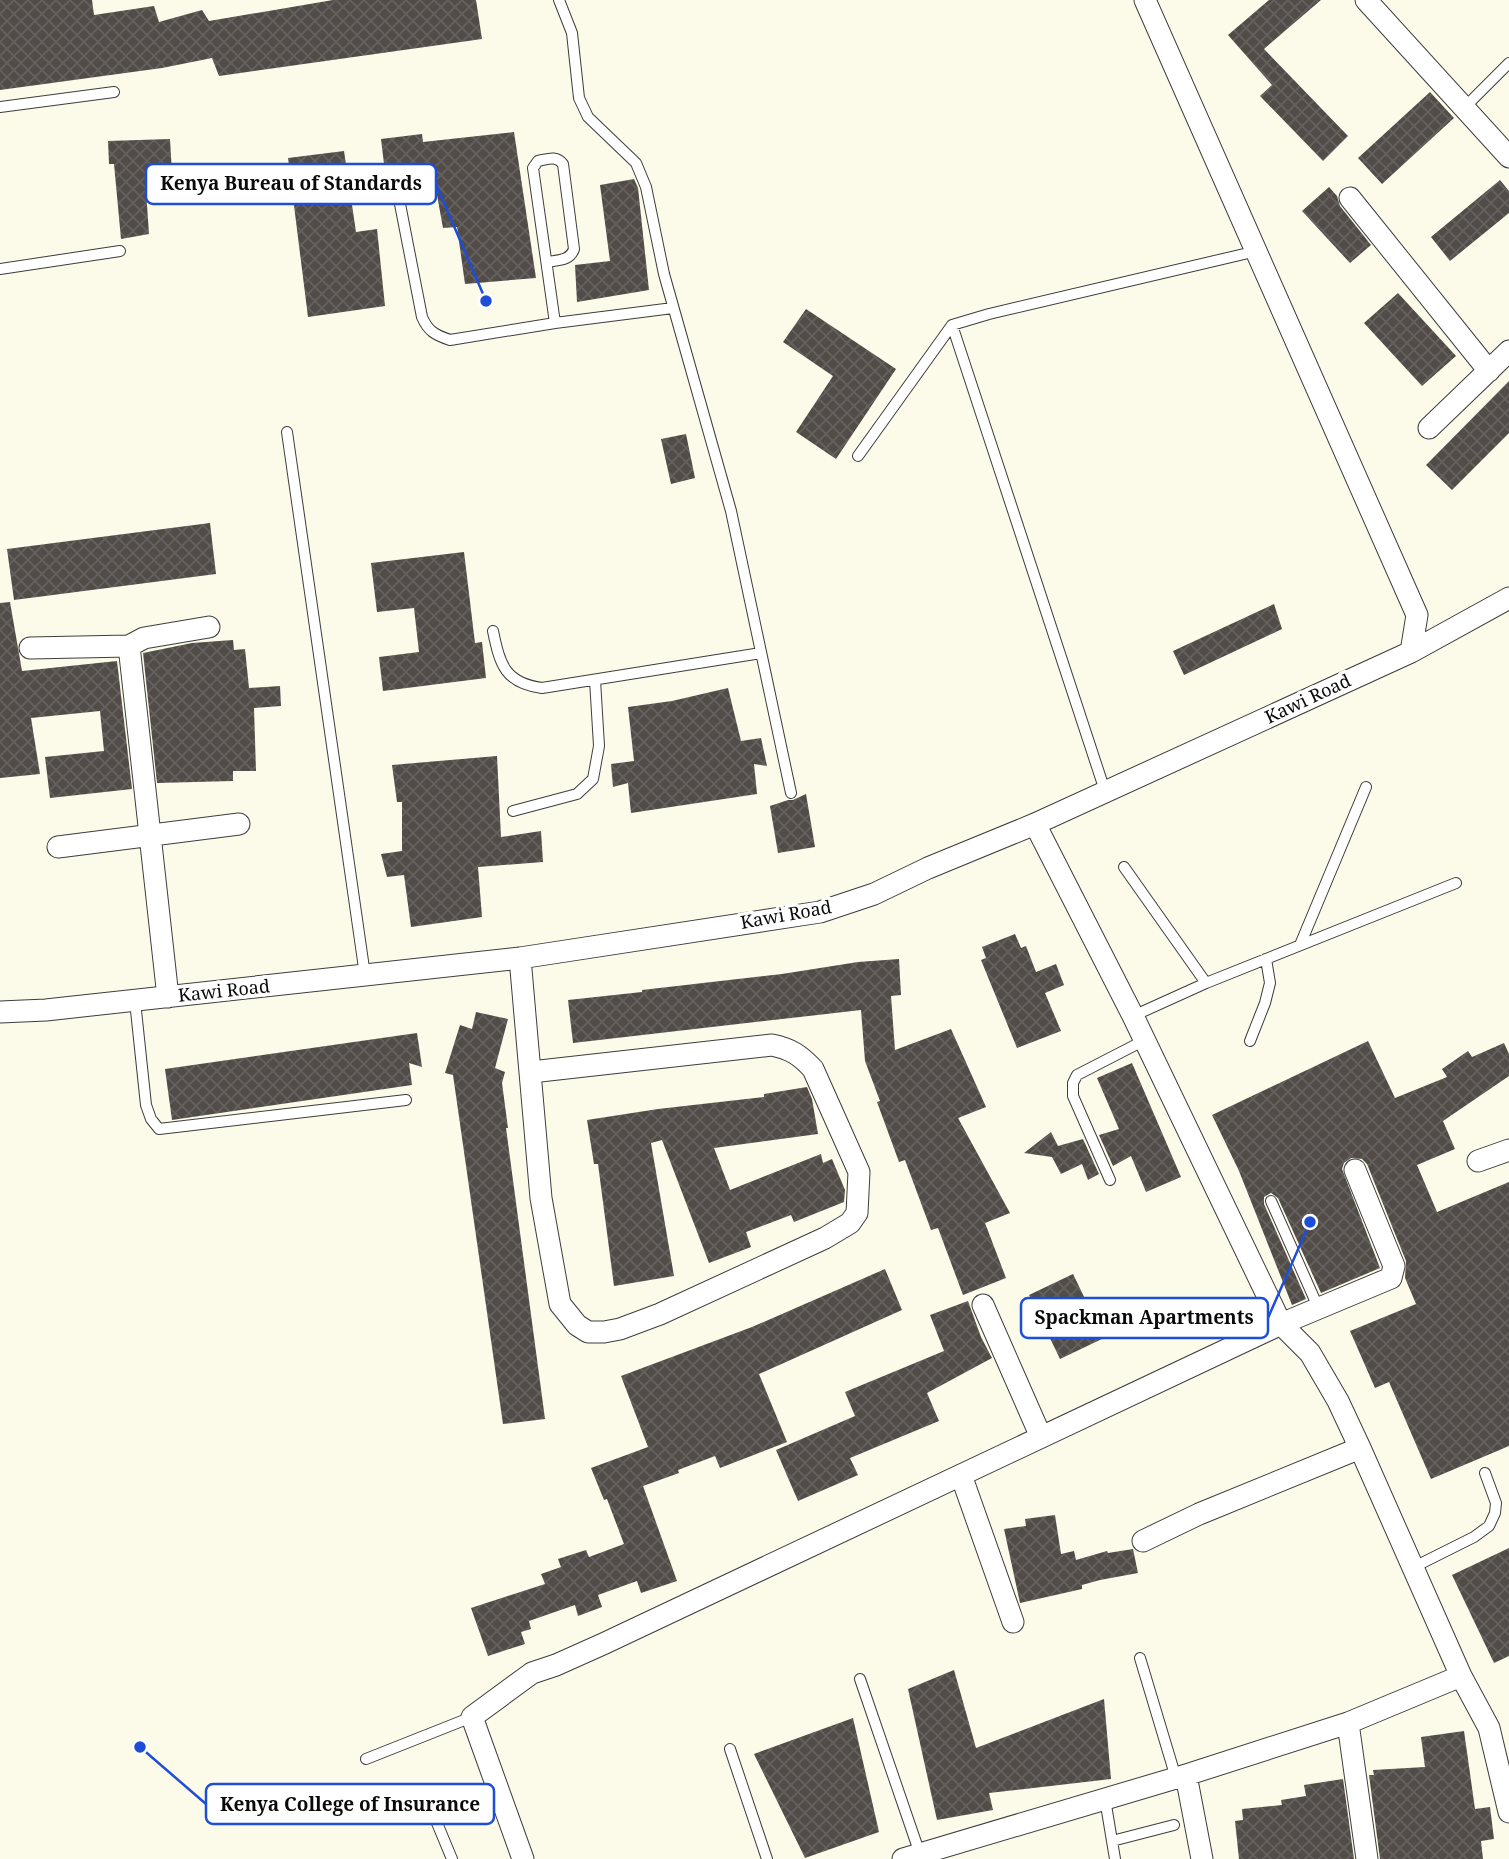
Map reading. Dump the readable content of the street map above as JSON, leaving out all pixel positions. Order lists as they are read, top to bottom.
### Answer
{
  "streets": {
    "street": ["Kawi Road"]
  },
  "places": ["Kenya Bureau of Standards", "Spackman Apartments", "Kenya College of Insurance"]
}
